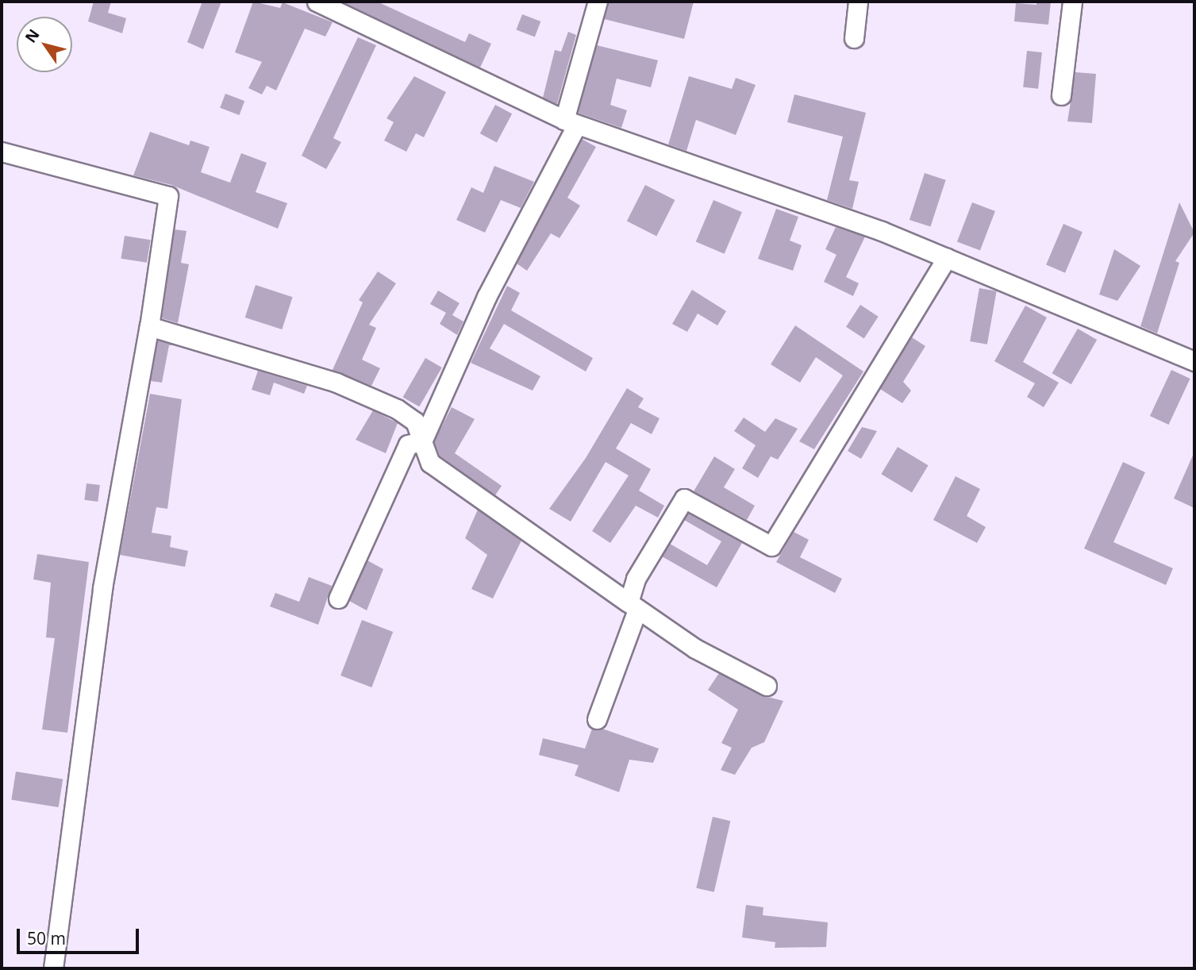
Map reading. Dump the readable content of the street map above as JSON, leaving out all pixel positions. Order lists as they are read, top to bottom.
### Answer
{
  "scale_bar": "50 m",
  "north": "top left"
}
